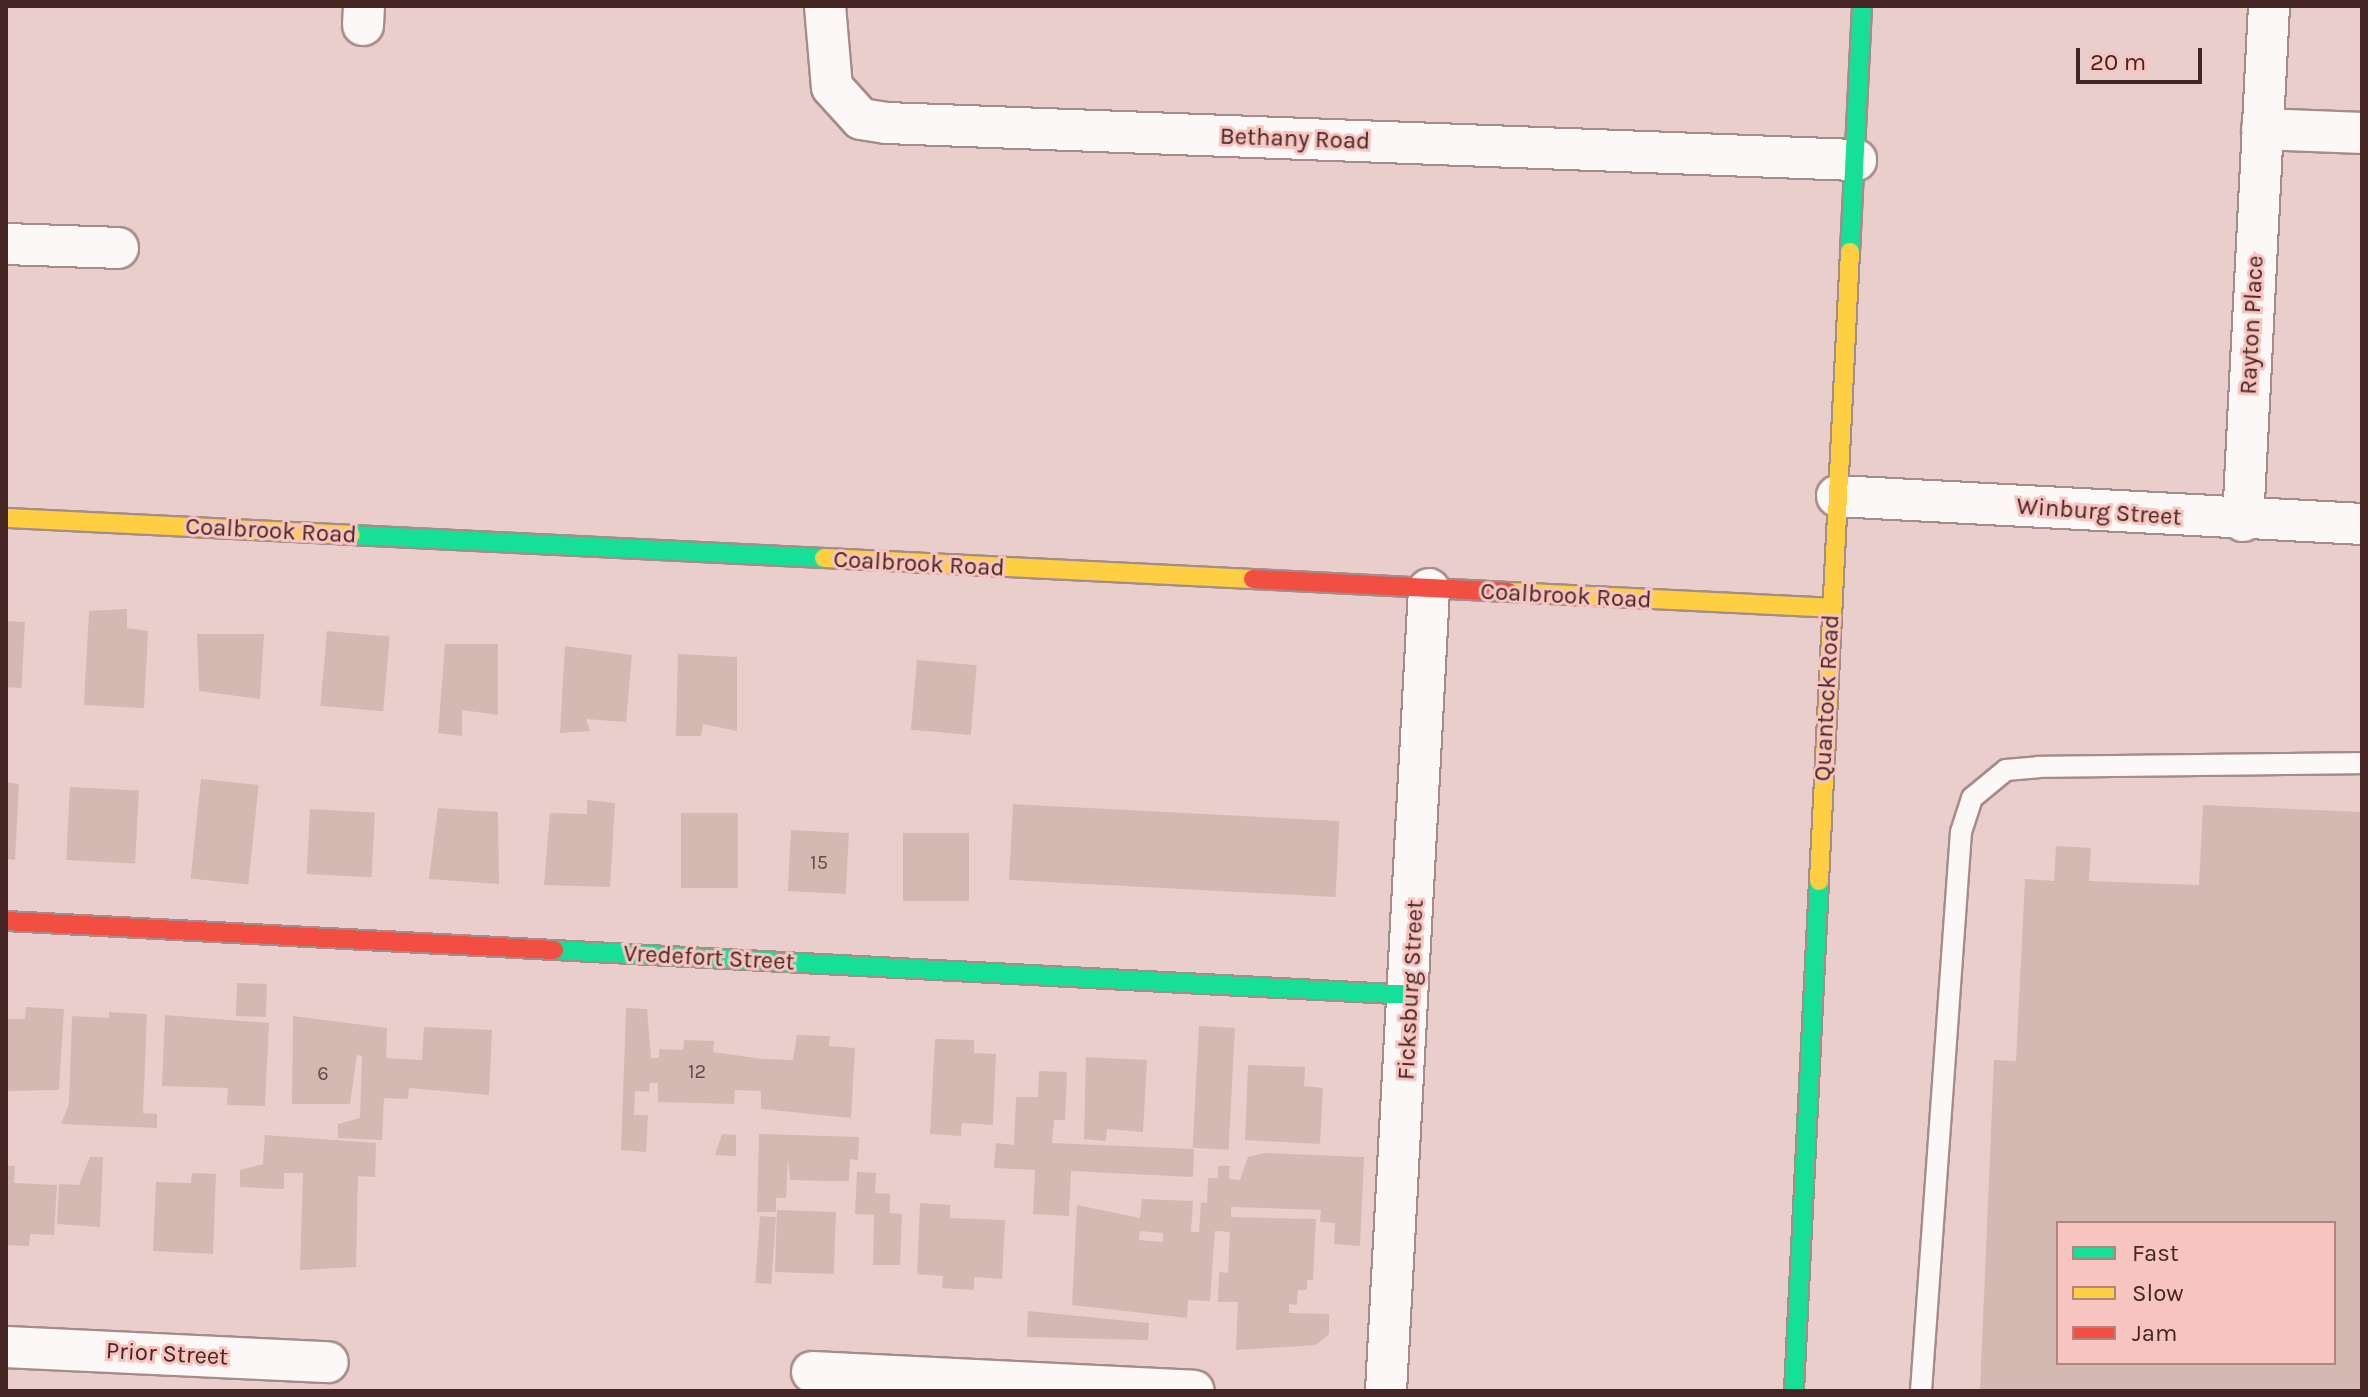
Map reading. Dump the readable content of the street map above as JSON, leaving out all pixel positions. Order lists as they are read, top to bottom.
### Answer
{
  "streets": {
    "street": [
      "Bethany Road",
      "Rayton Place",
      "Winburg Street",
      "Coalbrook Road",
      "Quantock Road",
      "Vredefort Street",
      "Ficksburg Street",
      "Prior Street"
    ]
  },
  "crossings": [
    ["Bethany Road", "Quantock Road"],
    ["Rayton Place", "Winburg Street"],
    ["Winburg Street", "Quantock Road"],
    ["Coalbrook Road", "Quantock Road"],
    ["Coalbrook Road", "Ficksburg Street"],
    ["Vredefort Street", "Ficksburg Street"]
  ],
  "house_numbers": ["15", "12", "6"],
  "legend": ["Fast", "Slow", "Jam"],
  "scale_bar": "20 m"
}
